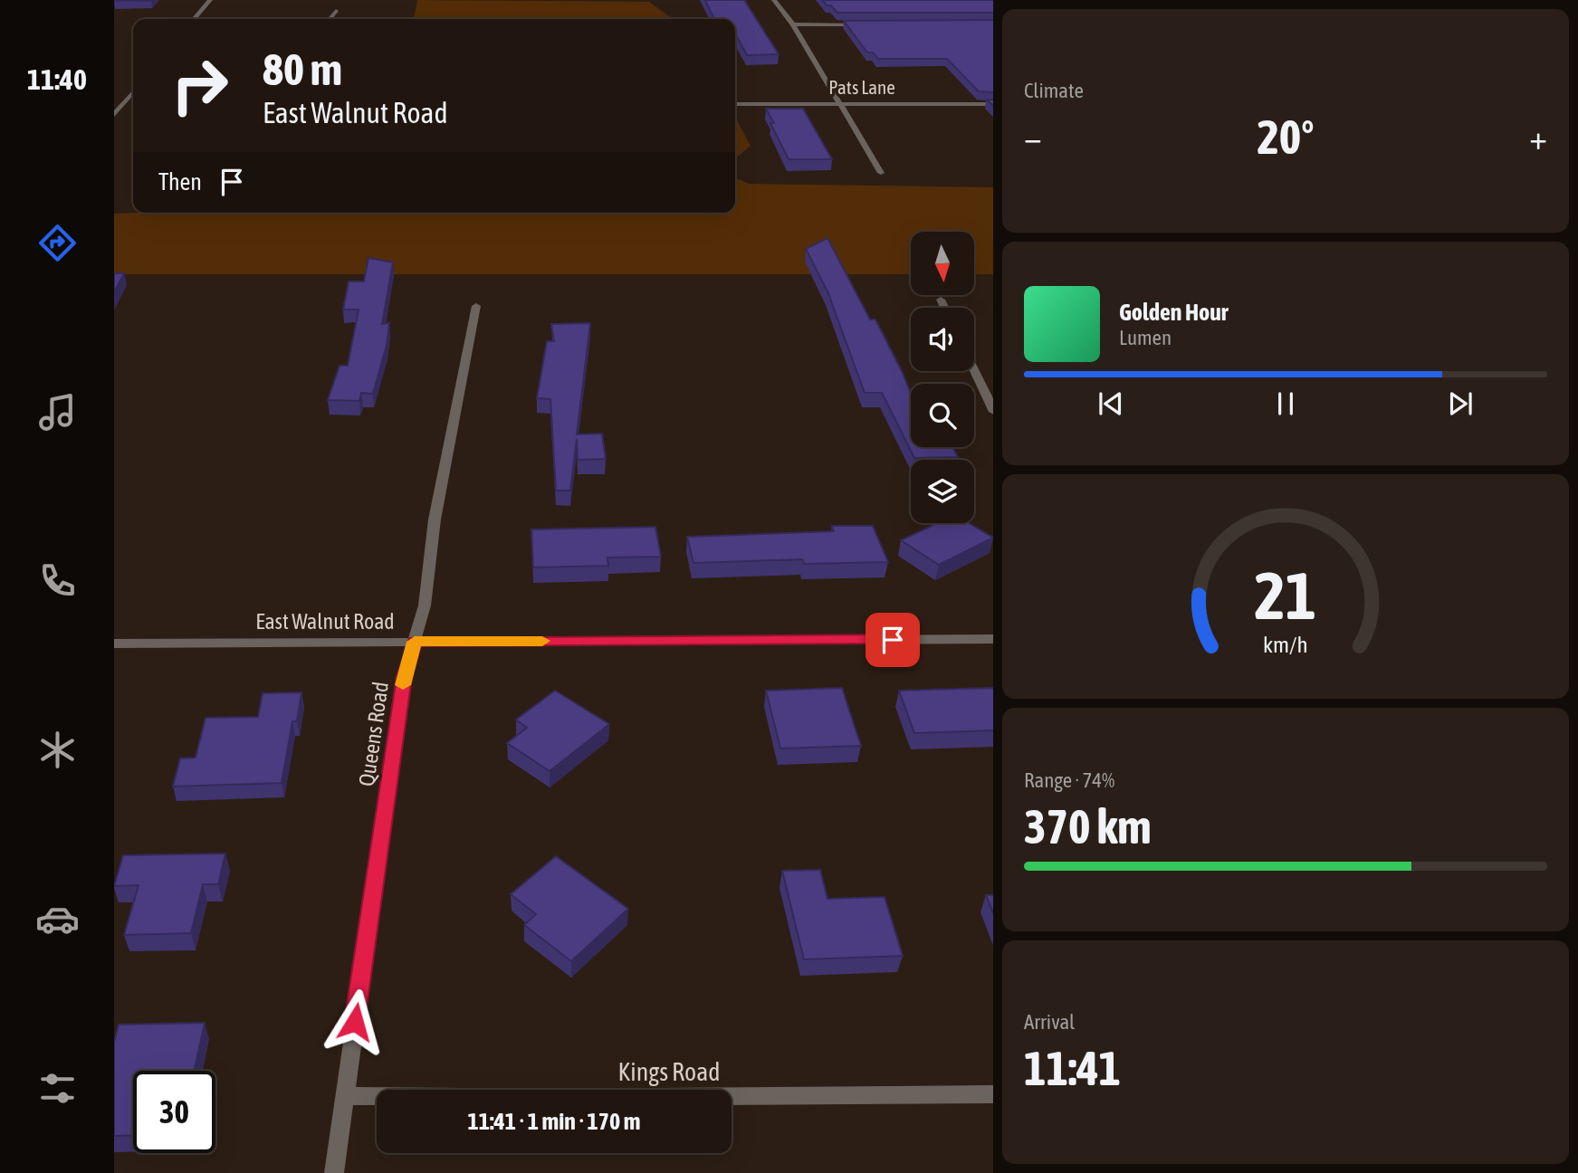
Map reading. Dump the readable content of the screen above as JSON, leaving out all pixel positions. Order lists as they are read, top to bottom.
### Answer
{
  "streets": {
    "street": [
      "Pats Lane",
      "East Walnut Road",
      "Queens Road",
      "Kings Road"
    ]
  },
  "crossings": [
    ["East Walnut Road", "Queens Road"],
    ["Queens Road", "Kings Road"]
  ],
  "north": "bottom",
  "page": {
    "tabs": "11:40",
    "tile": [
      "Climate",
      ["Range · 74%", "370 km"],
      ["Arrival", "11:41"]
    ],
    "turn": ["80 m", "East Walnut Road"],
    "heat": ["−", "20°", "+"],
    "then": "Then",
    "song": ["Golden Hour", "Lumen"],
    "limit": "30",
    "trip": "11:41 · 1 min · 170 m",
    "gauge": ["21", "km/h"]
  }
}
